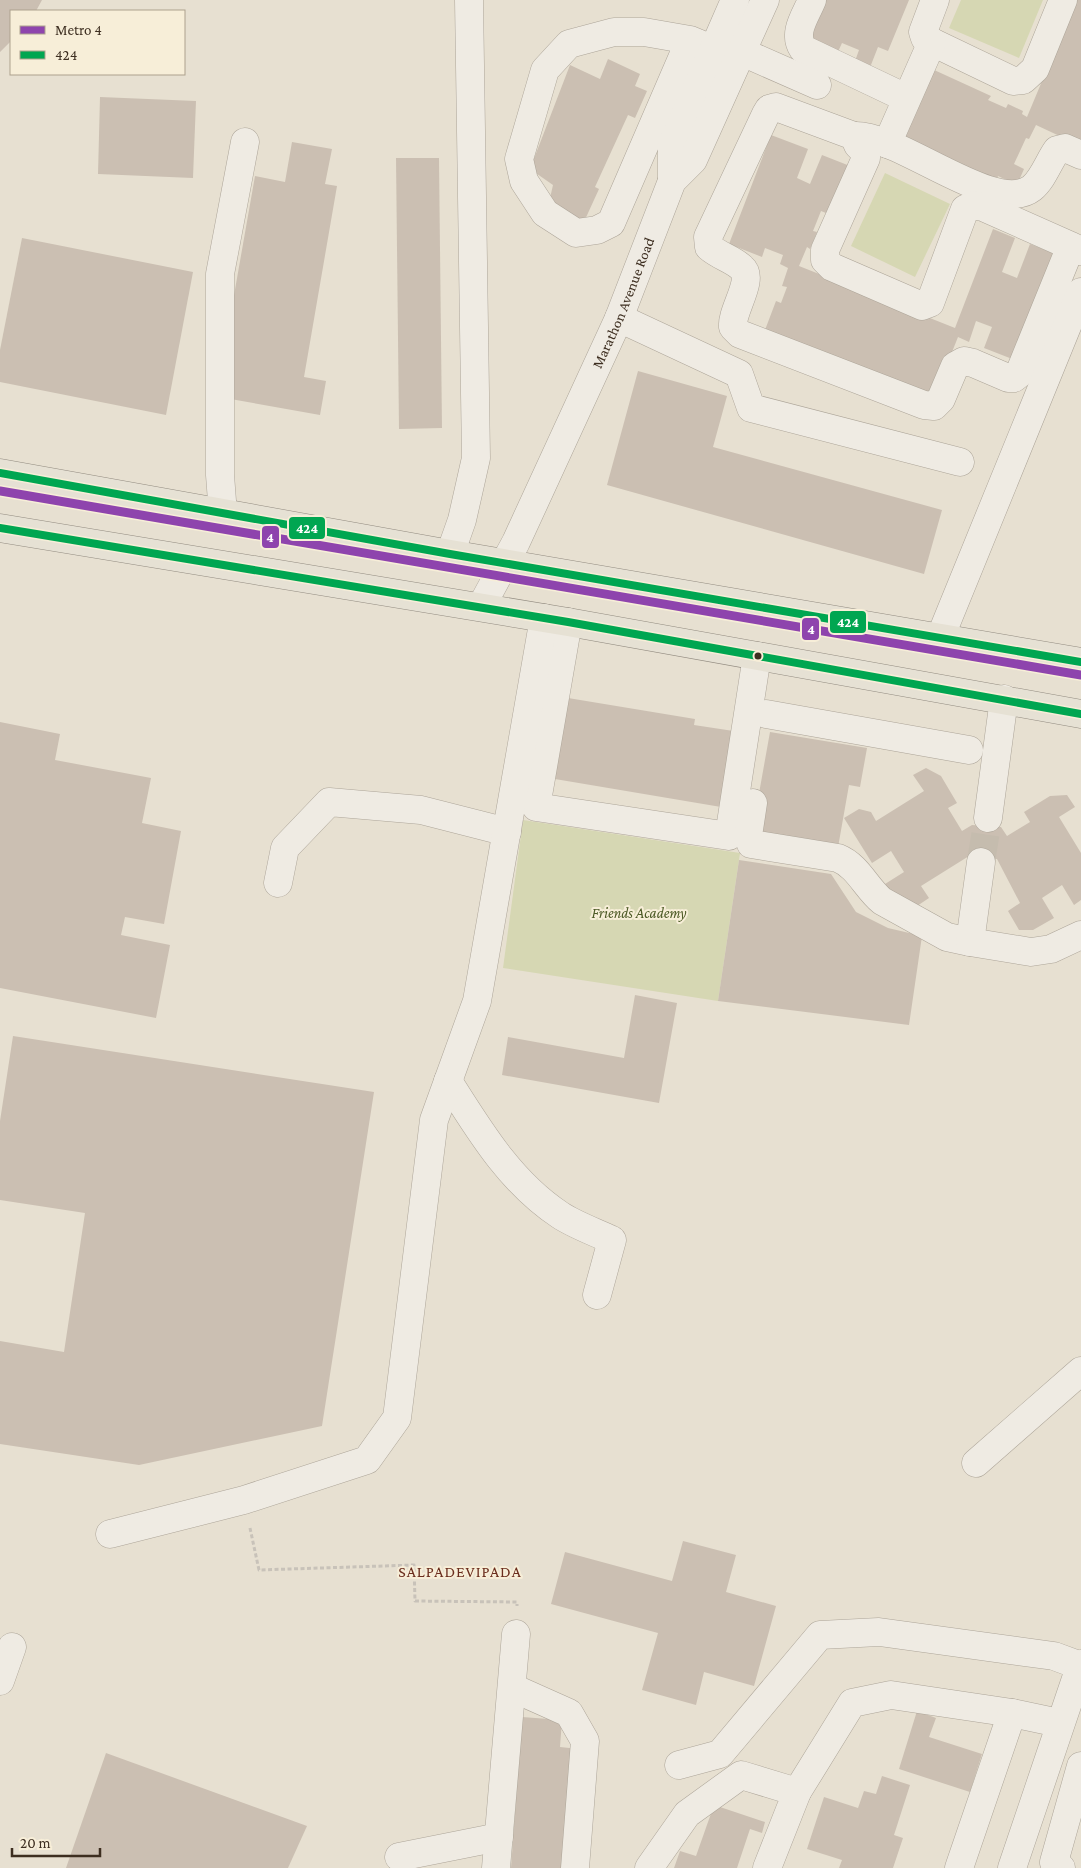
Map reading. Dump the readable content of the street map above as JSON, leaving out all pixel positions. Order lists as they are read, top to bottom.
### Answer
{
  "streets": {
    "street": ["Marathon Avenue Road"]
  },
  "districts": ["SALPADEVIPADA"],
  "parks": ["Friends Academy"],
  "lines": ["transit line 424", "metro line 4"],
  "legend": ["Metro 4", "424"],
  "scale_bar": "20 m"
}
